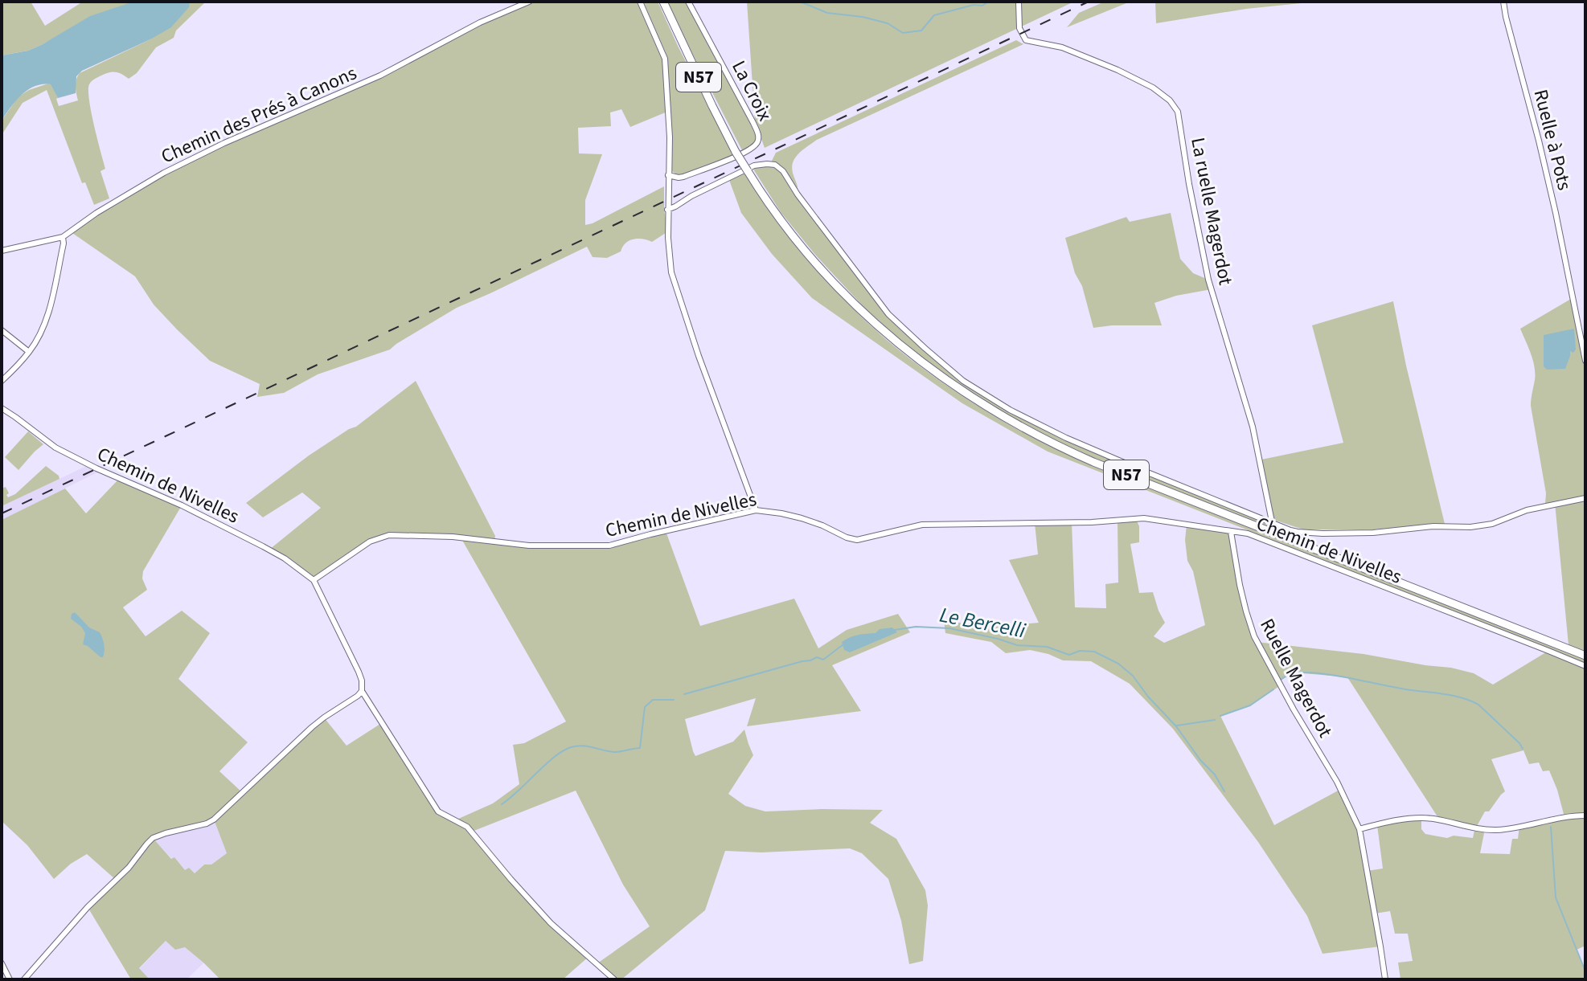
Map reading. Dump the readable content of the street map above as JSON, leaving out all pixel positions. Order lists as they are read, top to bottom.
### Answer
{
  "streets": {
    "highway": ["N57"],
    "street": [
      "La Croix",
      "Chemin des Prés à Canons",
      "Ruelle à Pots",
      "La ruelle Magerdot",
      "Chemin de Nivelles",
      "Ruelle Magerdot"
    ]
  },
  "crossings": [
    ["La ruelle Magerdot", "Chemin de Nivelles"],
    ["Chemin de Nivelles", "Ruelle Magerdot"]
  ],
  "water": ["Le Bercelli"]
}
